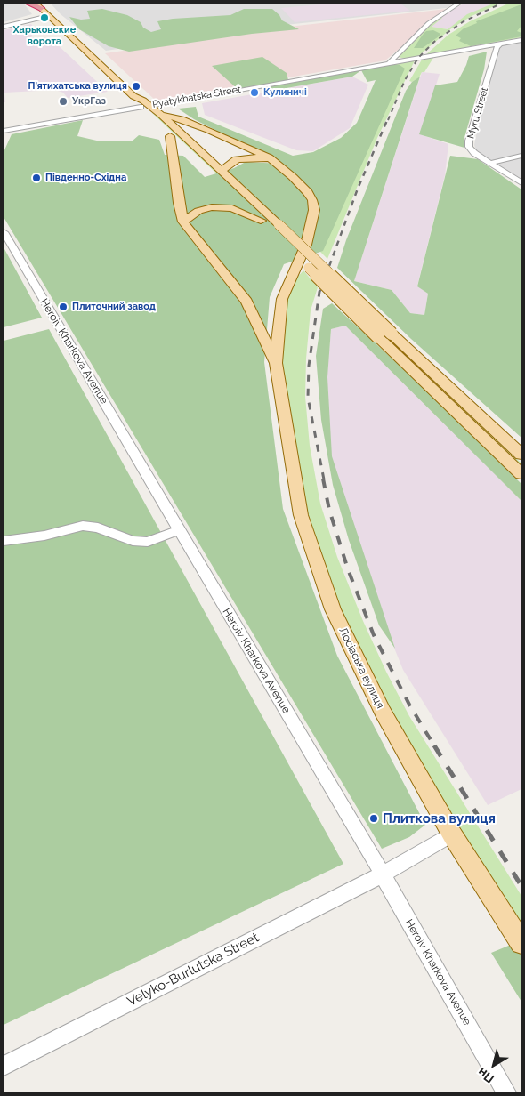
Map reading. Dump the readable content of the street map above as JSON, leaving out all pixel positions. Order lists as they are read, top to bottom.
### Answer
{
  "streets": {
    "main road": ["Лосівська вулиця"],
    "street": [
      "Pyatykhatska Street",
      "Myru Street",
      "Heroiv Kharkova Avenue",
      "Velyko-Burlutska Street"
    ]
  },
  "crossings": [
    ["Pyatykhatska Street", "Myru Street"],
    ["Heroiv Kharkova Avenue", "Velyko-Burlutska Street"],
    ["Лосівська вулиця", "Velyko-Burlutska Street"]
  ],
  "places": [
    "Харьковские ворота",
    "П'ятихатська вулиця",
    "Кулиничі",
    "УкрГаз",
    "Південно-Східна",
    "Плиточний завод",
    "Плиткова вулиця"
  ],
  "north": "bottom left"
}
